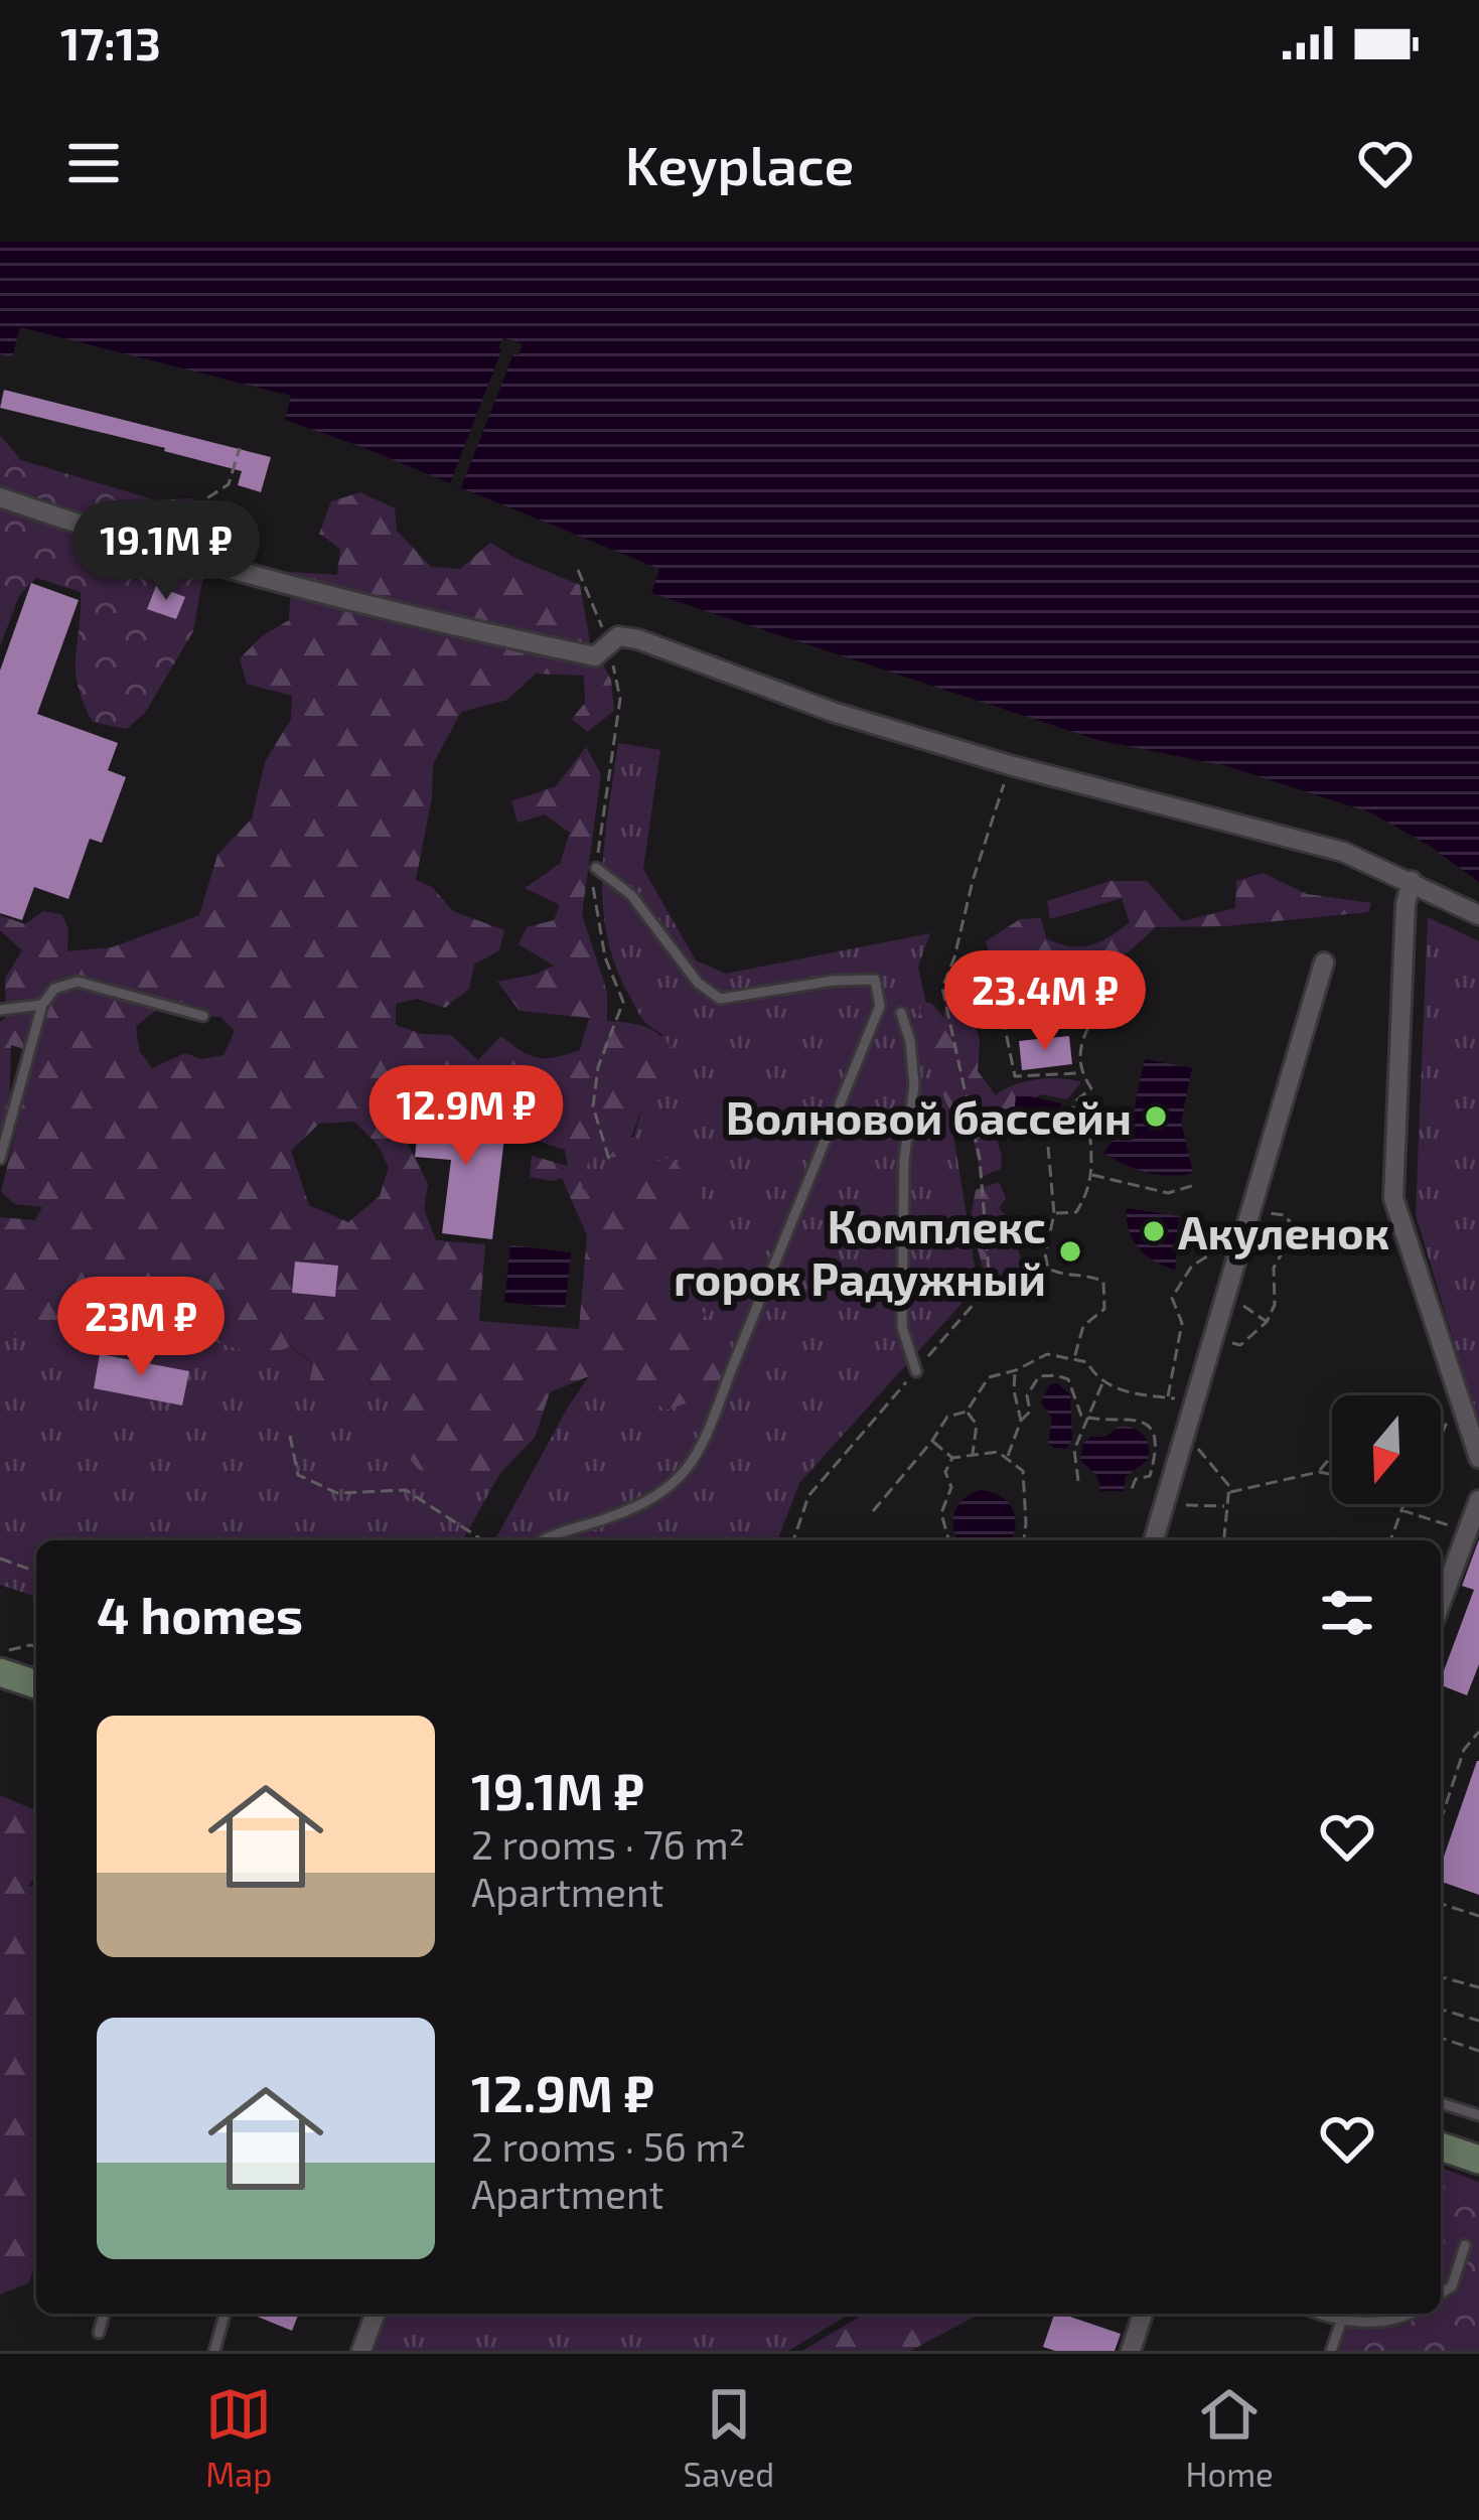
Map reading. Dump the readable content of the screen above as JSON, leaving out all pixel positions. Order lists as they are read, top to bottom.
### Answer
{
  "places": ["Волновой бассейн", "Акуленок", "Комплекс горок Радужный"],
  "north": "bottom",
  "page": {
    "status": "17:13",
    "header": "Keyplace",
    "price": [
      "19.1M ₽",
      "23.4M ₽",
      "12.9M ₽",
      "23M ₽"
    ],
    "heading": "4 homes",
    "list": [
      {
        "name": "19.1M ₽",
        "note": "2 rooms · 76 m² · Apartment"
      },
      {
        "name": "12.9M ₽",
        "note": "2 rooms · 56 m² · Apartment"
      }
    ],
    "tabs": ["Map", "Saved", "Home"]
  }
}
